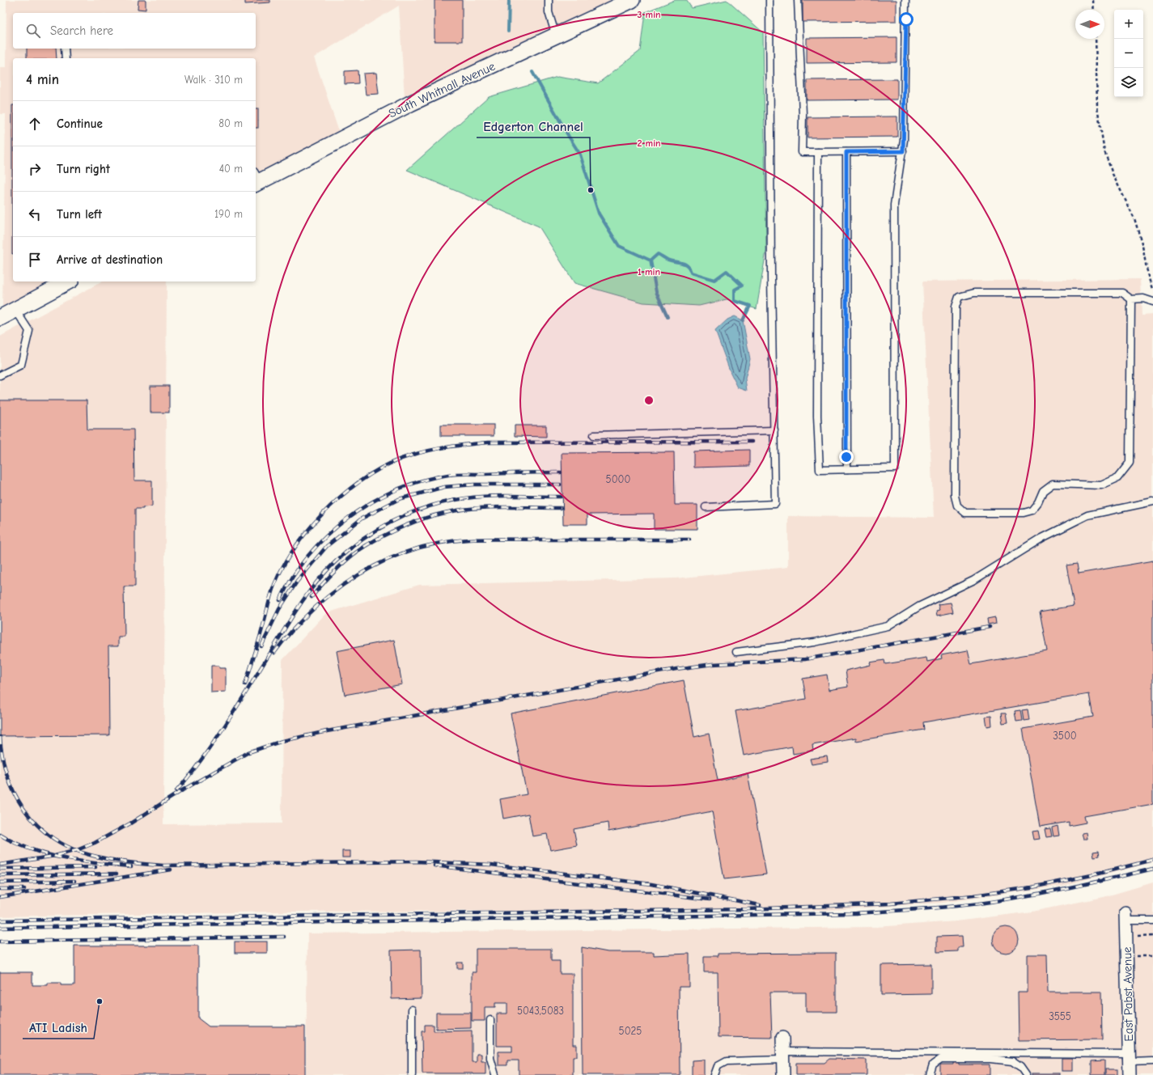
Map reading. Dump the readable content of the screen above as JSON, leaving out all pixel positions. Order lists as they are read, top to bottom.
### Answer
{
  "streets": {
    "street": ["South Whitnall Avenue", "East Pabst Avenue"]
  },
  "places": ["Edgerton Channel", "ATI Ladish"],
  "house_numbers": [
    "5000",
    "3500",
    "5043,5083",
    "3555",
    "5025"
  ],
  "north": "right",
  "page": {
    "map_buttons": ["+", "−"],
    "search": "Search here",
    "heading": ["4 min", "Walk · 310 m"],
    "list": [
      ["Continue", "80 m"],
      ["Turn right", "40 m"],
      ["Turn left", "190 m"],
      "Arrive at destination"
    ]
  },
  "rings": ["3 min", "2 min", "1 min"]
}
